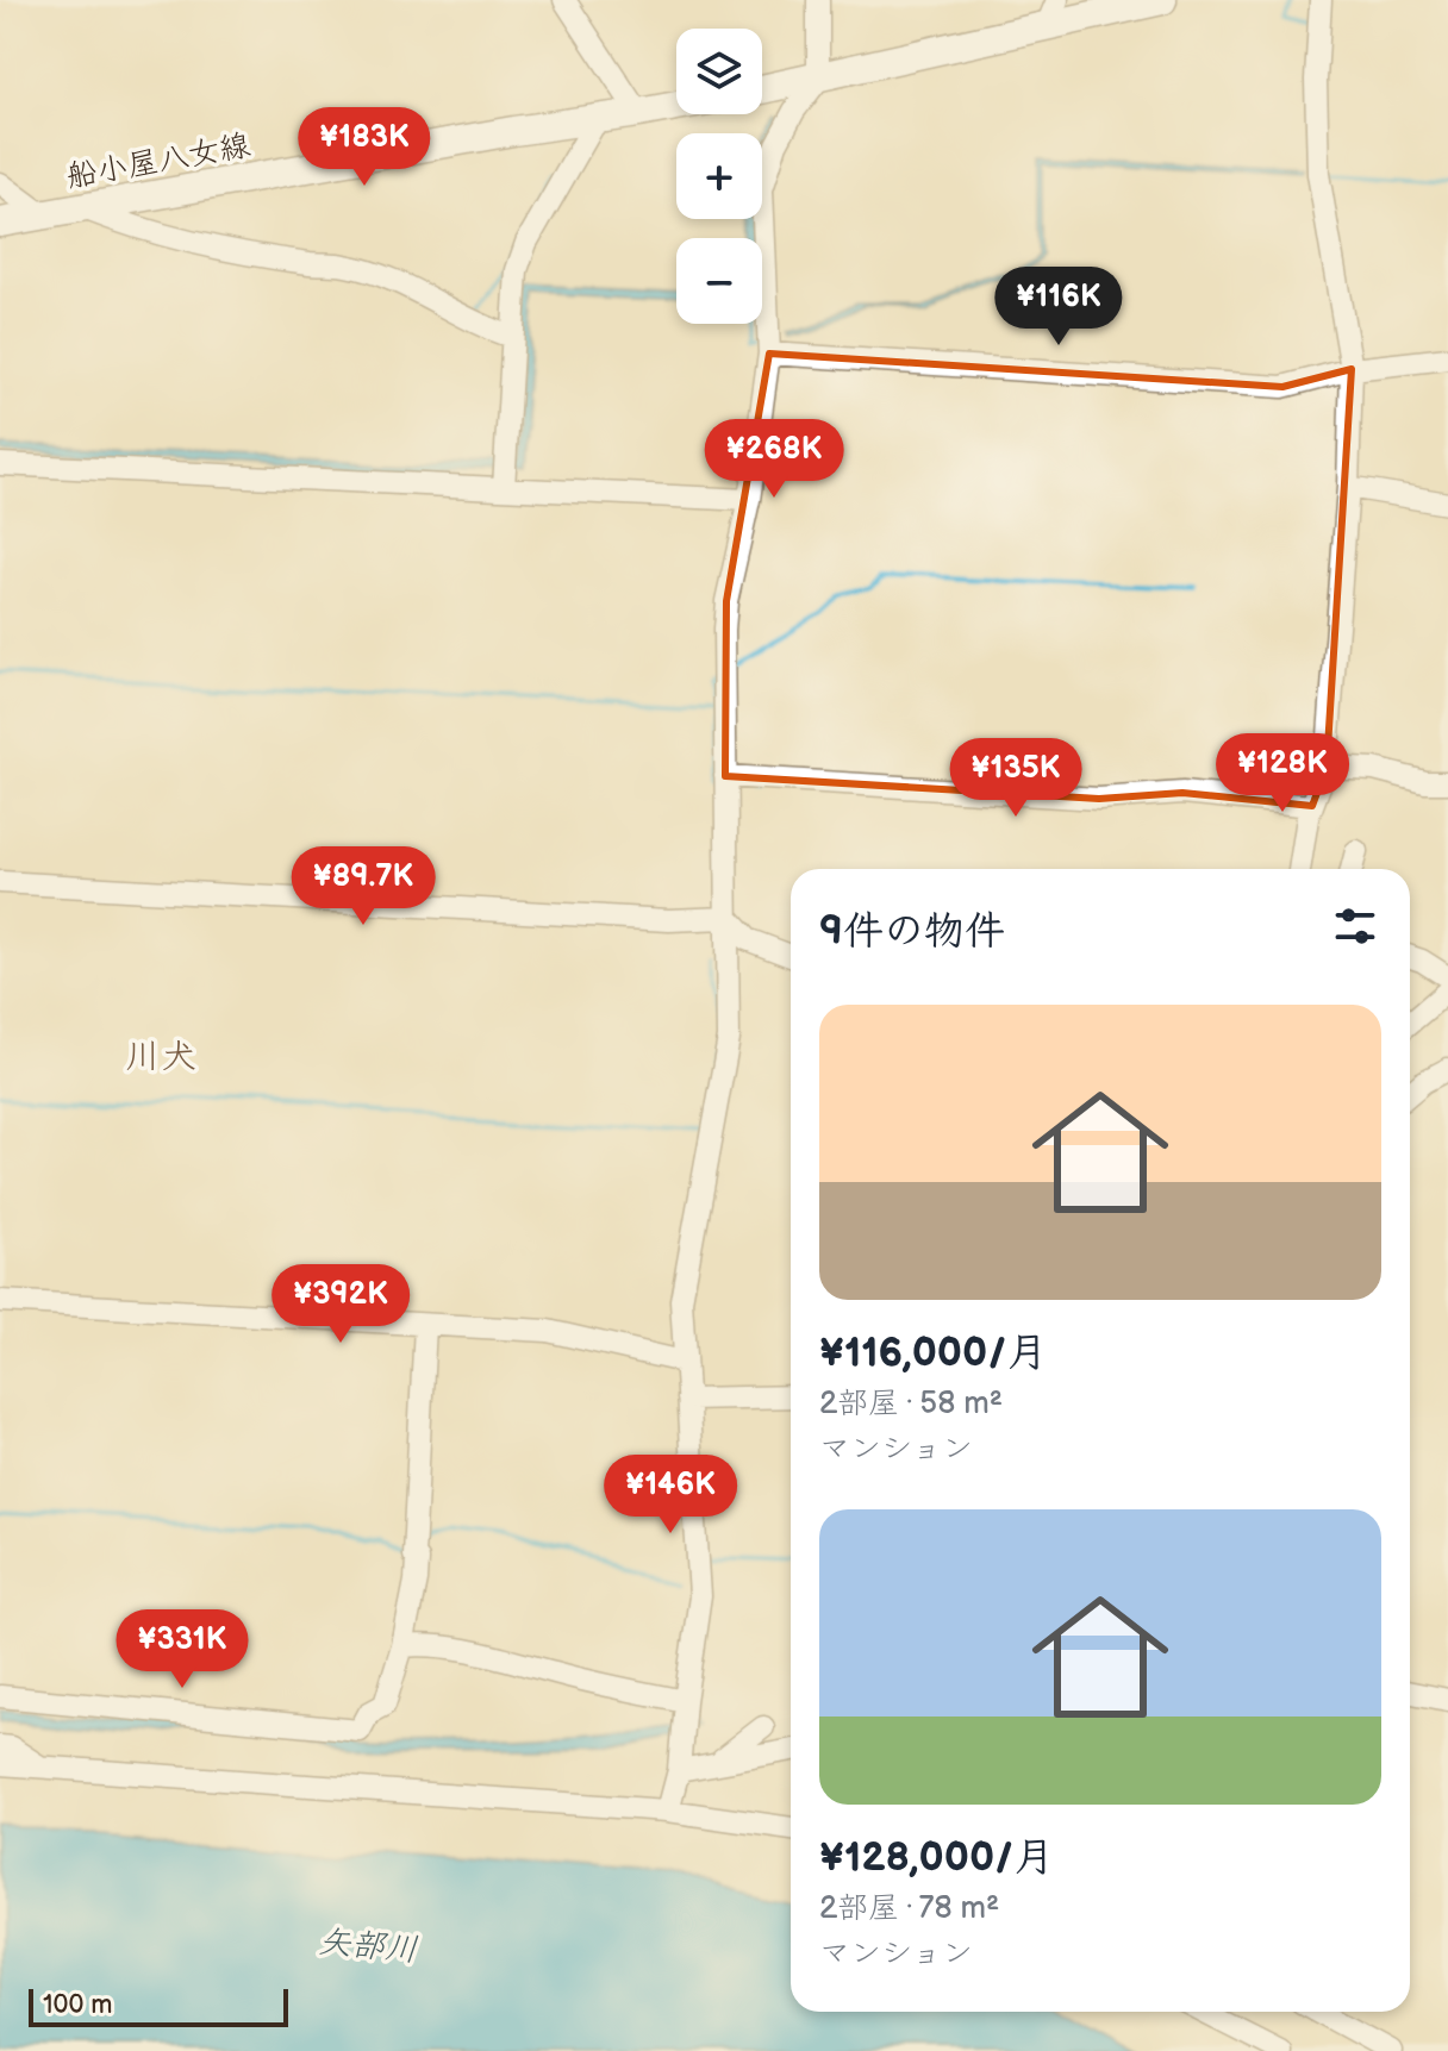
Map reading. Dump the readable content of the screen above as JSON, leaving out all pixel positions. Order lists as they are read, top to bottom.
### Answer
{
  "streets": {
    "main road": ["船小屋八女線"]
  },
  "districts": ["川犬"],
  "water": ["矢部川"],
  "scale_bar": "100 m",
  "page": {
    "map_buttons": ["+", "−"],
    "price": [
      "¥183K",
      "¥116K",
      "¥268K",
      "¥128K",
      "¥135K",
      "¥89.7K",
      "¥392K",
      "¥146K",
      "¥331K"
    ],
    "heading": "9件の物件",
    "list": [
      {
        "name": "¥116,000/月",
        "note": "2部屋 · 58 m² · マンション"
      },
      {
        "name": "¥128,000/月",
        "note": "2部屋 · 78 m² · マンション"
      }
    ],
    "scale": "100 m"
  }
}
